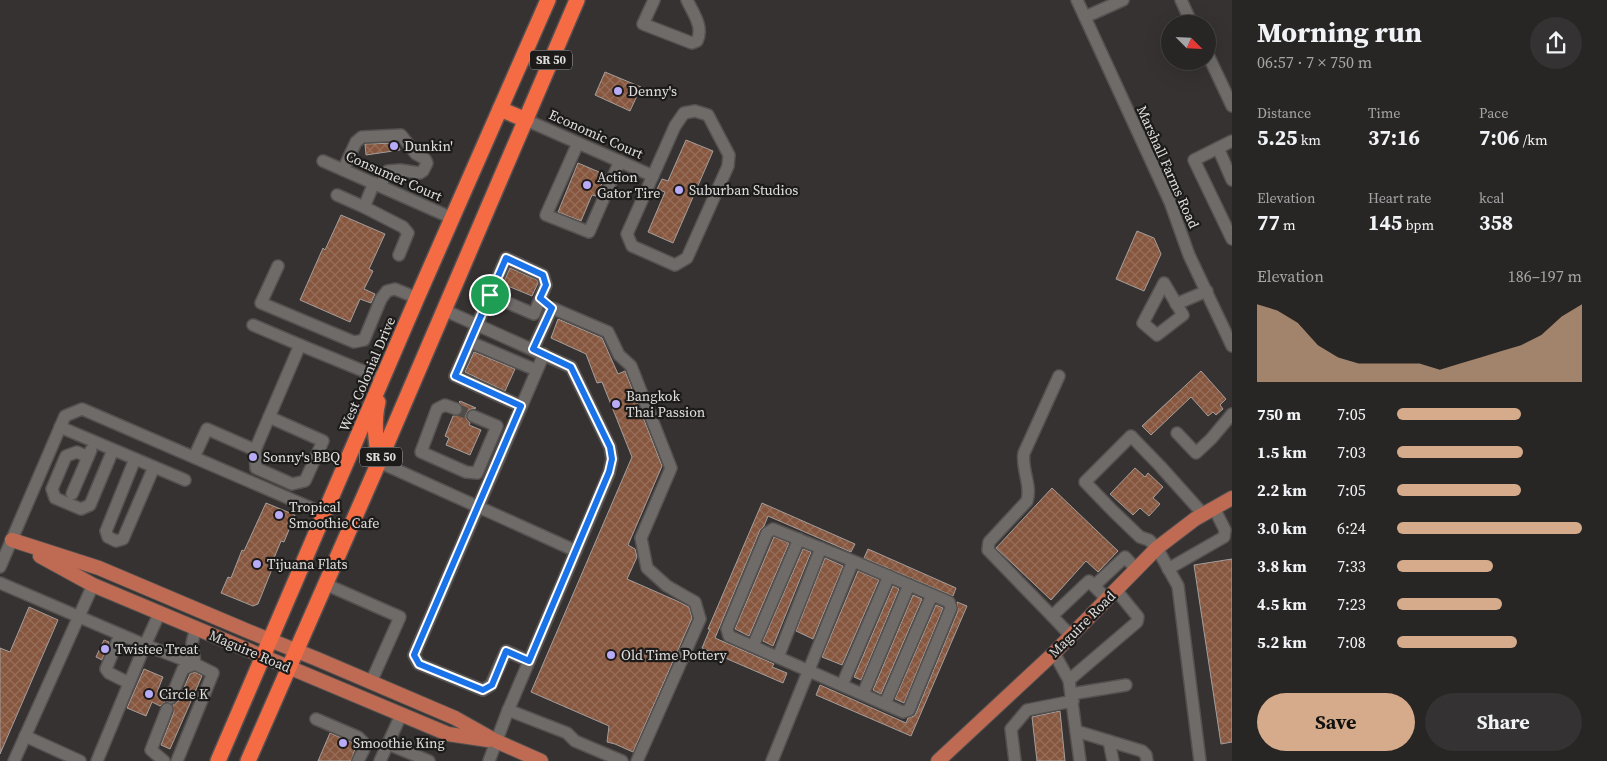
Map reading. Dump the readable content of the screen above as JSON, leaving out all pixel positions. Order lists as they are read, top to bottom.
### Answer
{
  "streets": {
    "highway": ["SR 50", "West Colonial Drive"],
    "main road": ["Maguire Road"],
    "street": ["Economic Court", "Marshall Farms Road", "Consumer Court"]
  },
  "crossings": [
    ["SR 50", "Economic Court"],
    ["SR 50", "Maguire Road"],
    ["Consumer Court", "West Colonial Drive"],
    ["West Colonial Drive", "Maguire Road"]
  ],
  "places": [
    "Denny's",
    "Dunkin'",
    "Action Gator Tire",
    "Suburban Studios",
    "Bangkok Thai Passion",
    "Sonny's BBQ",
    "Tropical Smoothie Cafe",
    "Tijuana Flats",
    "Twistee Treat",
    "Old Time Pottery",
    "Circle K",
    "Smoothie King"
  ],
  "north": "bottom right",
  "page": {
    "heading": ["Morning run", "06:57 · 7 × 750 m"],
    "stats": [
      ["Distance", "5.25 km"],
      ["Time", "37:16"],
      ["Pace", "7:06 /km"],
      ["Elevation", "77 m"],
      ["Heart rate", "145 bpm"],
      ["kcal", "358"]
    ],
    "chart": ["Elevation", "186–197 m"],
    "list": [
      {
        "name": "750 m",
        "note": "7:05"
      },
      {
        "name": "1.5 km",
        "note": "7:03"
      },
      {
        "name": "2.2 km",
        "note": "7:05"
      },
      {
        "name": "3.0 km",
        "note": "6:24"
      },
      {
        "name": "3.8 km",
        "note": "7:33"
      },
      {
        "name": "4.5 km",
        "note": "7:23"
      },
      {
        "name": "5.2 km",
        "note": "7:08"
      }
    ],
    "buttons": ["Save", "Share"]
  }
}
